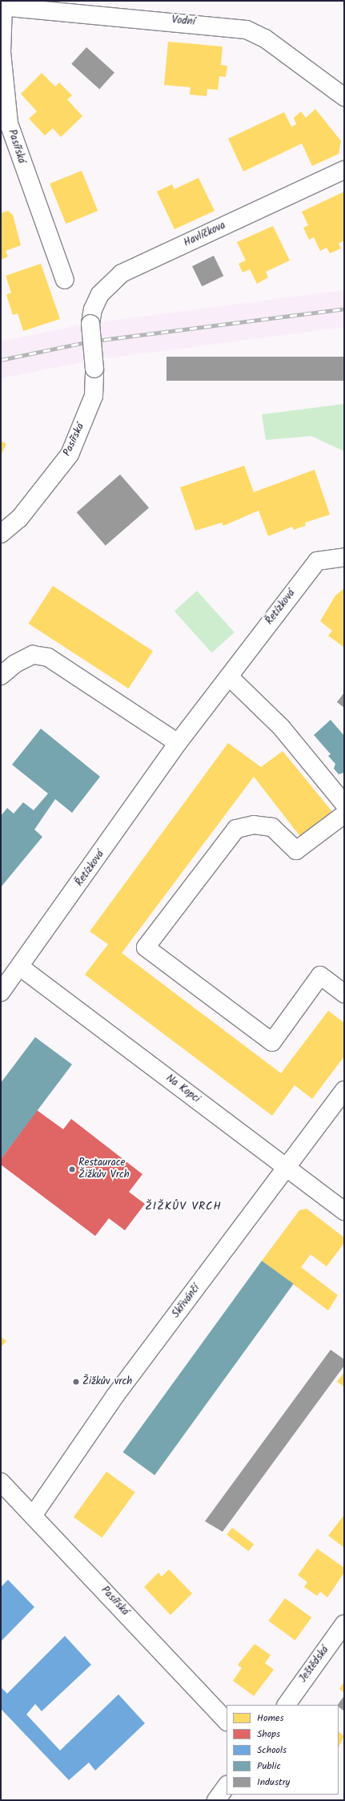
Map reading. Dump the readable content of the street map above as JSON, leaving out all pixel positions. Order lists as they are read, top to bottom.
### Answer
{
  "streets": {
    "street": [
      "Vodní",
      "Pasířská",
      "Havlíčkova",
      "Řetízková",
      "Na Kopci",
      "Skřivánčí",
      "Ještědská"
    ]
  },
  "crossings": [
    ["Vodní", "Pasířská"],
    ["Pasířská", "Havlíčkova"],
    ["Pasířská", "Skřivánčí"],
    ["Řetízková", "Na Kopci"],
    ["Na Kopci", "Skřivánčí"]
  ],
  "districts": ["ŽIŽKŮV VRCH"],
  "places": ["Restaurace Žižkův Vrch", "Žižkův vrch"],
  "legend": [
    "Homes",
    "Shops",
    "Schools",
    "Public",
    "Industry"
  ]
}
